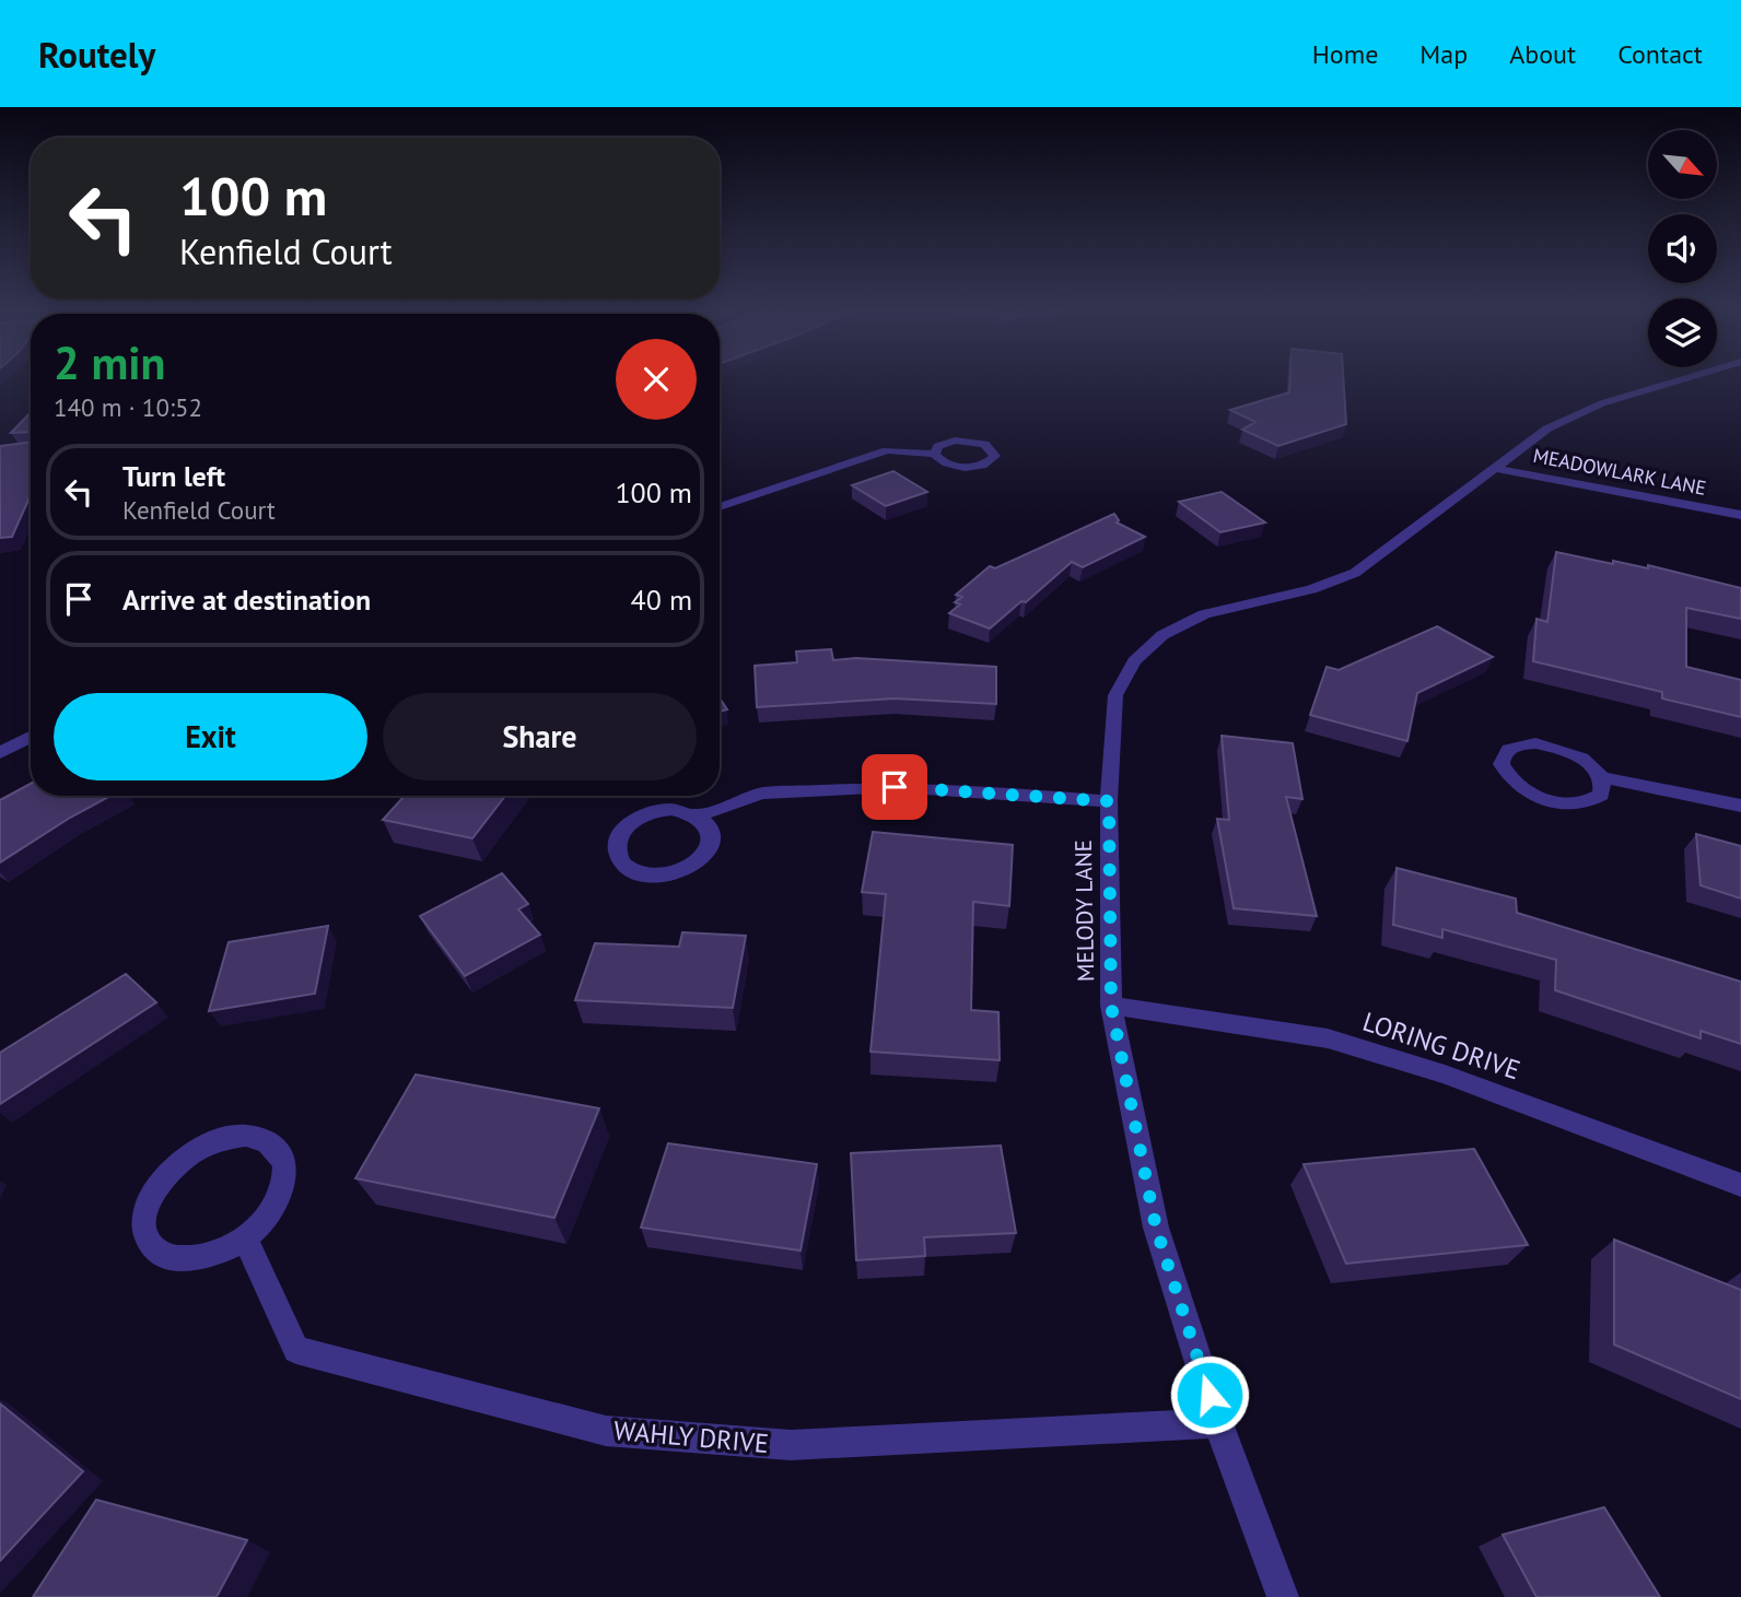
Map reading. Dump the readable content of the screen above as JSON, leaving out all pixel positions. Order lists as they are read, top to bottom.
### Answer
{
  "streets": {
    "street": [
      "MEADOWLARK LANE",
      "MELODY LANE",
      "LORING DRIVE",
      "WAHLY DRIVE"
    ]
  },
  "crossings": [
    ["MEADOWLARK LANE", "MELODY LANE"],
    ["MELODY LANE", "LORING DRIVE"],
    ["MELODY LANE", "WAHLY DRIVE"]
  ],
  "north": "bottom right",
  "page": {
    "header": "Routely",
    "nav": [
      "Home",
      "Map",
      "About",
      "Contact"
    ],
    "turn": ["100 m", "Kenfield Court"],
    "heading": ["2 min", "140 m · 10:52"],
    "list": [
      {
        "name": "Turn left",
        "note": "Kenfield Court",
        "value": "100 m"
      },
      {
        "name": "Arrive at destination",
        "value": "40 m"
      }
    ],
    "buttons": ["Exit", "Share"]
  }
}
